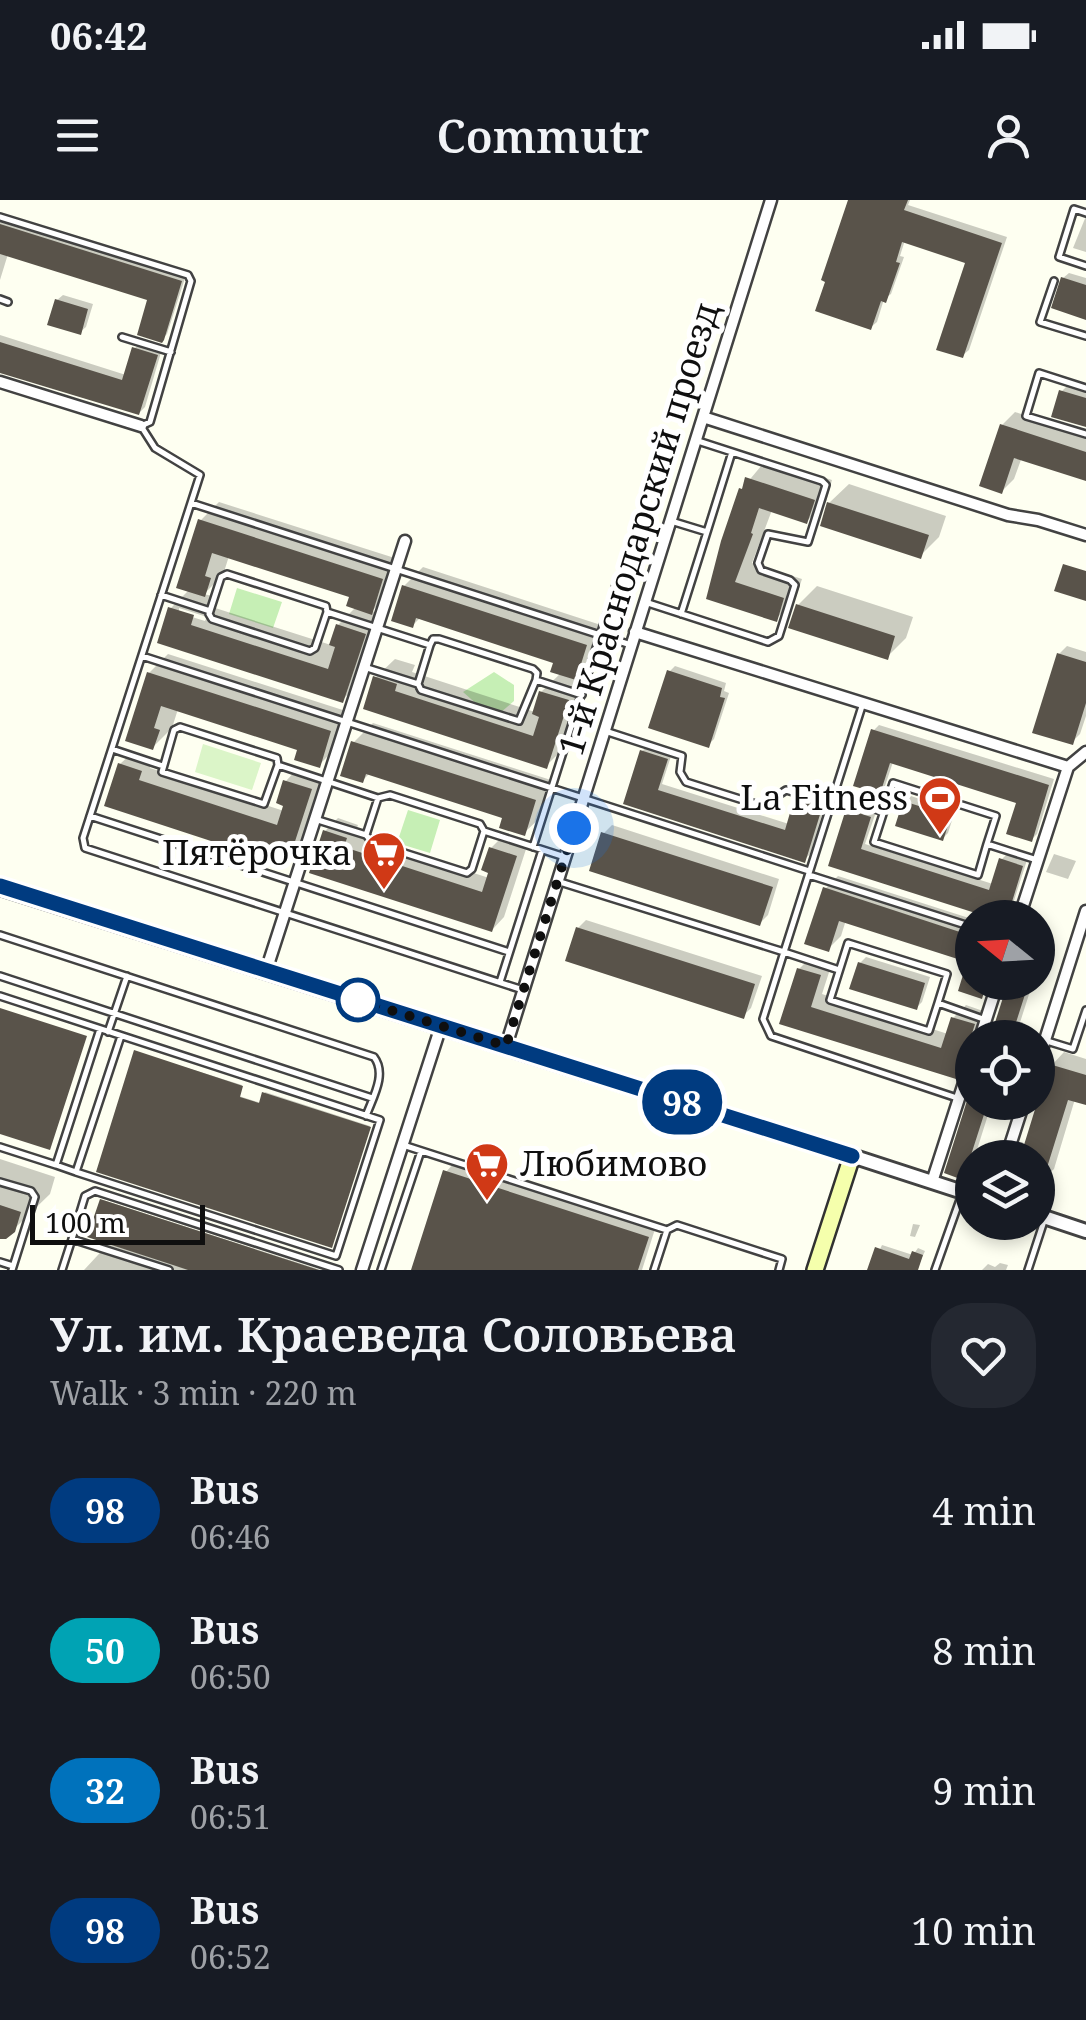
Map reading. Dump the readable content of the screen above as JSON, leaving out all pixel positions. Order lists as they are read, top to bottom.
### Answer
{
  "streets": {
    "street": ["1-й Краснодарский проезд"]
  },
  "places": {
    "sports": ["La Fitness"],
    "supermarket": ["Пятёрочка", "Любимово"]
  },
  "lines": ["bus line 98"],
  "scale_bar": "100 m",
  "north": "left",
  "page": {
    "status": "06:42",
    "header": "Commutr",
    "on_map": "98",
    "scale": "100 m",
    "heading": ["Ул. им. Краеведа Соловьева", "Walk · 3 min · 220 m"],
    "list": [
      {
        "mark": "98",
        "name": "Bus",
        "note": "06:46",
        "value": "4 min"
      },
      {
        "mark": "50",
        "name": "Bus",
        "note": "06:50",
        "value": "8 min"
      },
      {
        "mark": "32",
        "name": "Bus",
        "note": "06:51",
        "value": "9 min"
      },
      {
        "mark": "98",
        "name": "Bus",
        "note": "06:52",
        "value": "10 min"
      }
    ]
  }
}
